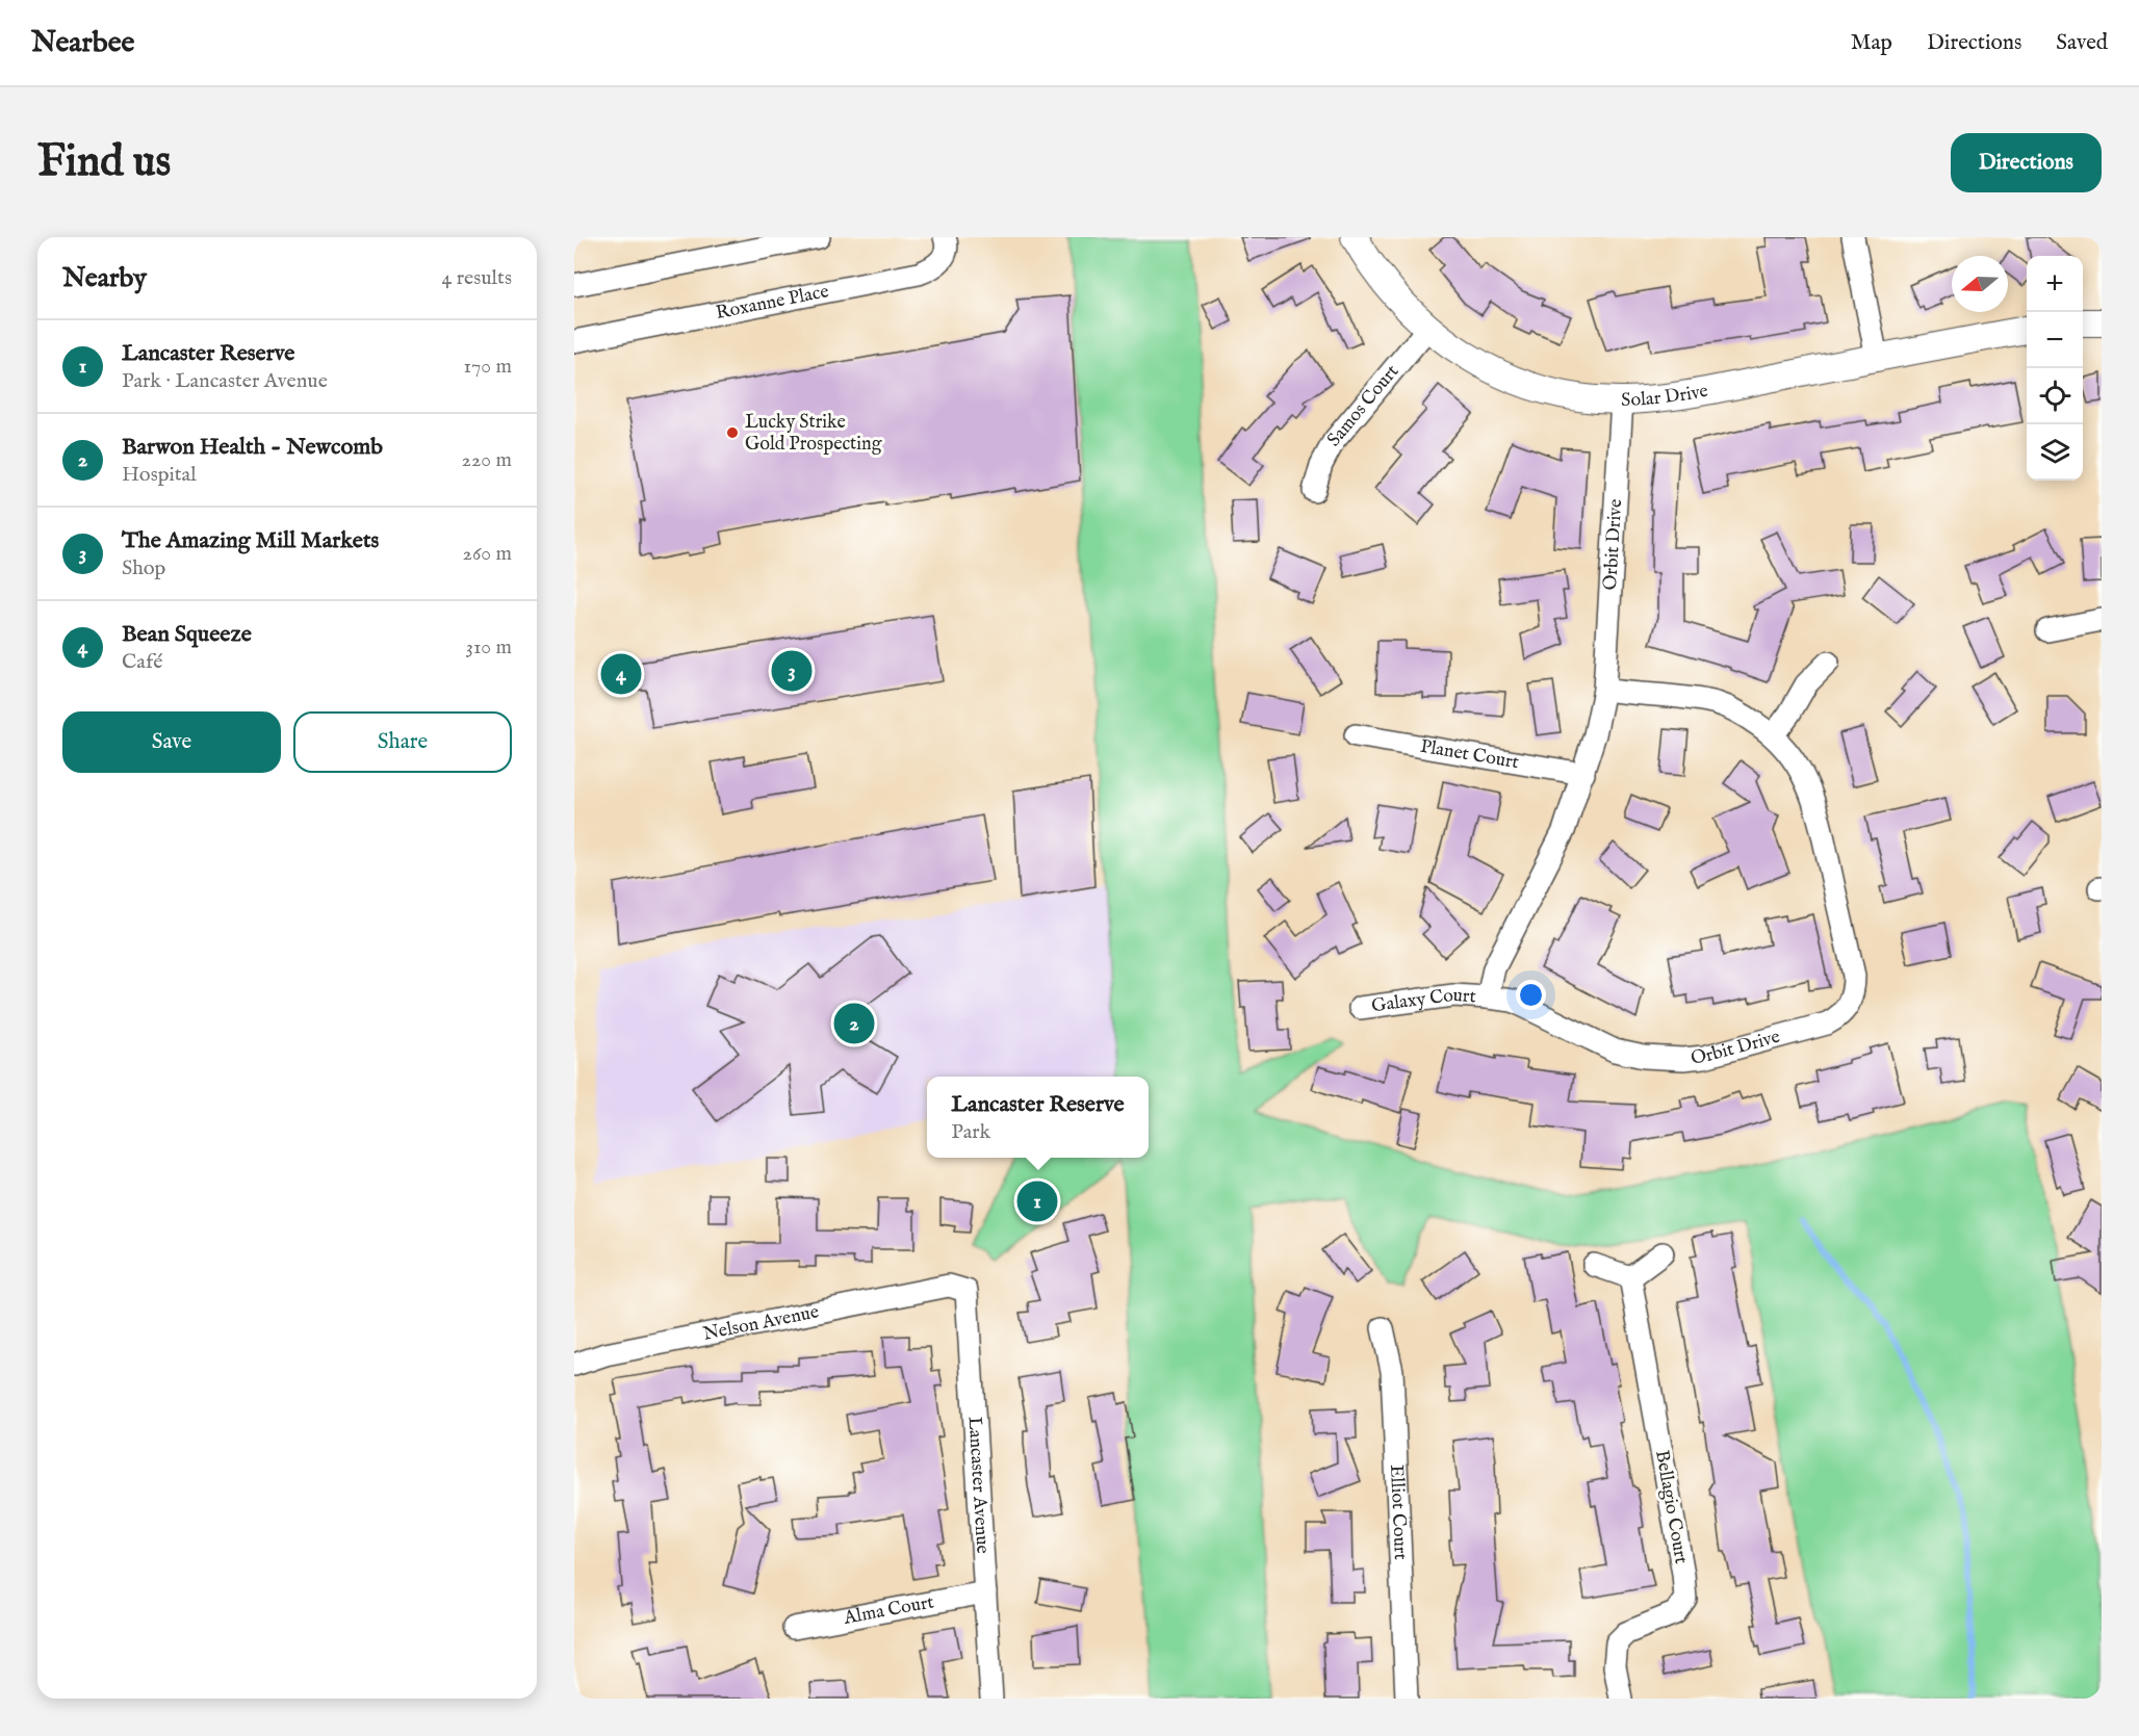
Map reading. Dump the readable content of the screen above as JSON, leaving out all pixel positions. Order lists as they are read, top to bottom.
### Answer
{
  "streets": {
    "street": [
      "Roxanne Place",
      "Solar Drive",
      "Samos Court",
      "Orbit Drive",
      "Planet Court",
      "Galaxy Court",
      "Nelson Avenue",
      "Lancaster Avenue",
      "Bellagio Court",
      "Elliot Court",
      "Alma Court"
    ]
  },
  "crossings": [
    ["Solar Drive", "Samos Court"],
    ["Solar Drive", "Orbit Drive"],
    ["Orbit Drive", "Planet Court"],
    ["Orbit Drive", "Galaxy Court"],
    ["Nelson Avenue", "Lancaster Avenue"],
    ["Lancaster Avenue", "Alma Court"]
  ],
  "places": ["Lucky Strike Gold Prospecting"],
  "north": "left",
  "page": {
    "header": "Nearbee",
    "nav": ["Map", "Directions", "Saved"],
    "buttons": [
      "Directions",
      ["Save", "Share"]
    ],
    "title": "Find us",
    "heading": ["Nearby", "4 results"],
    "map_buttons": ["+", "−"],
    "list": [
      {
        "mark": "1",
        "name": "Lancaster Reserve",
        "note": "Park · Lancaster Avenue",
        "value": "170 m"
      },
      {
        "mark": "2",
        "name": "Barwon Health - Newcomb",
        "note": "Hospital",
        "value": "220 m"
      },
      {
        "mark": "3",
        "name": "The Amazing Mill Markets",
        "note": "Shop",
        "value": "260 m"
      },
      {
        "mark": "4",
        "name": "Bean Squeeze",
        "note": "Café",
        "value": "310 m"
      }
    ],
    "pins": [
      "3",
      "4",
      "2",
      "1"
    ],
    "popup": ["Lancaster Reserve", "Park"]
  }
}
